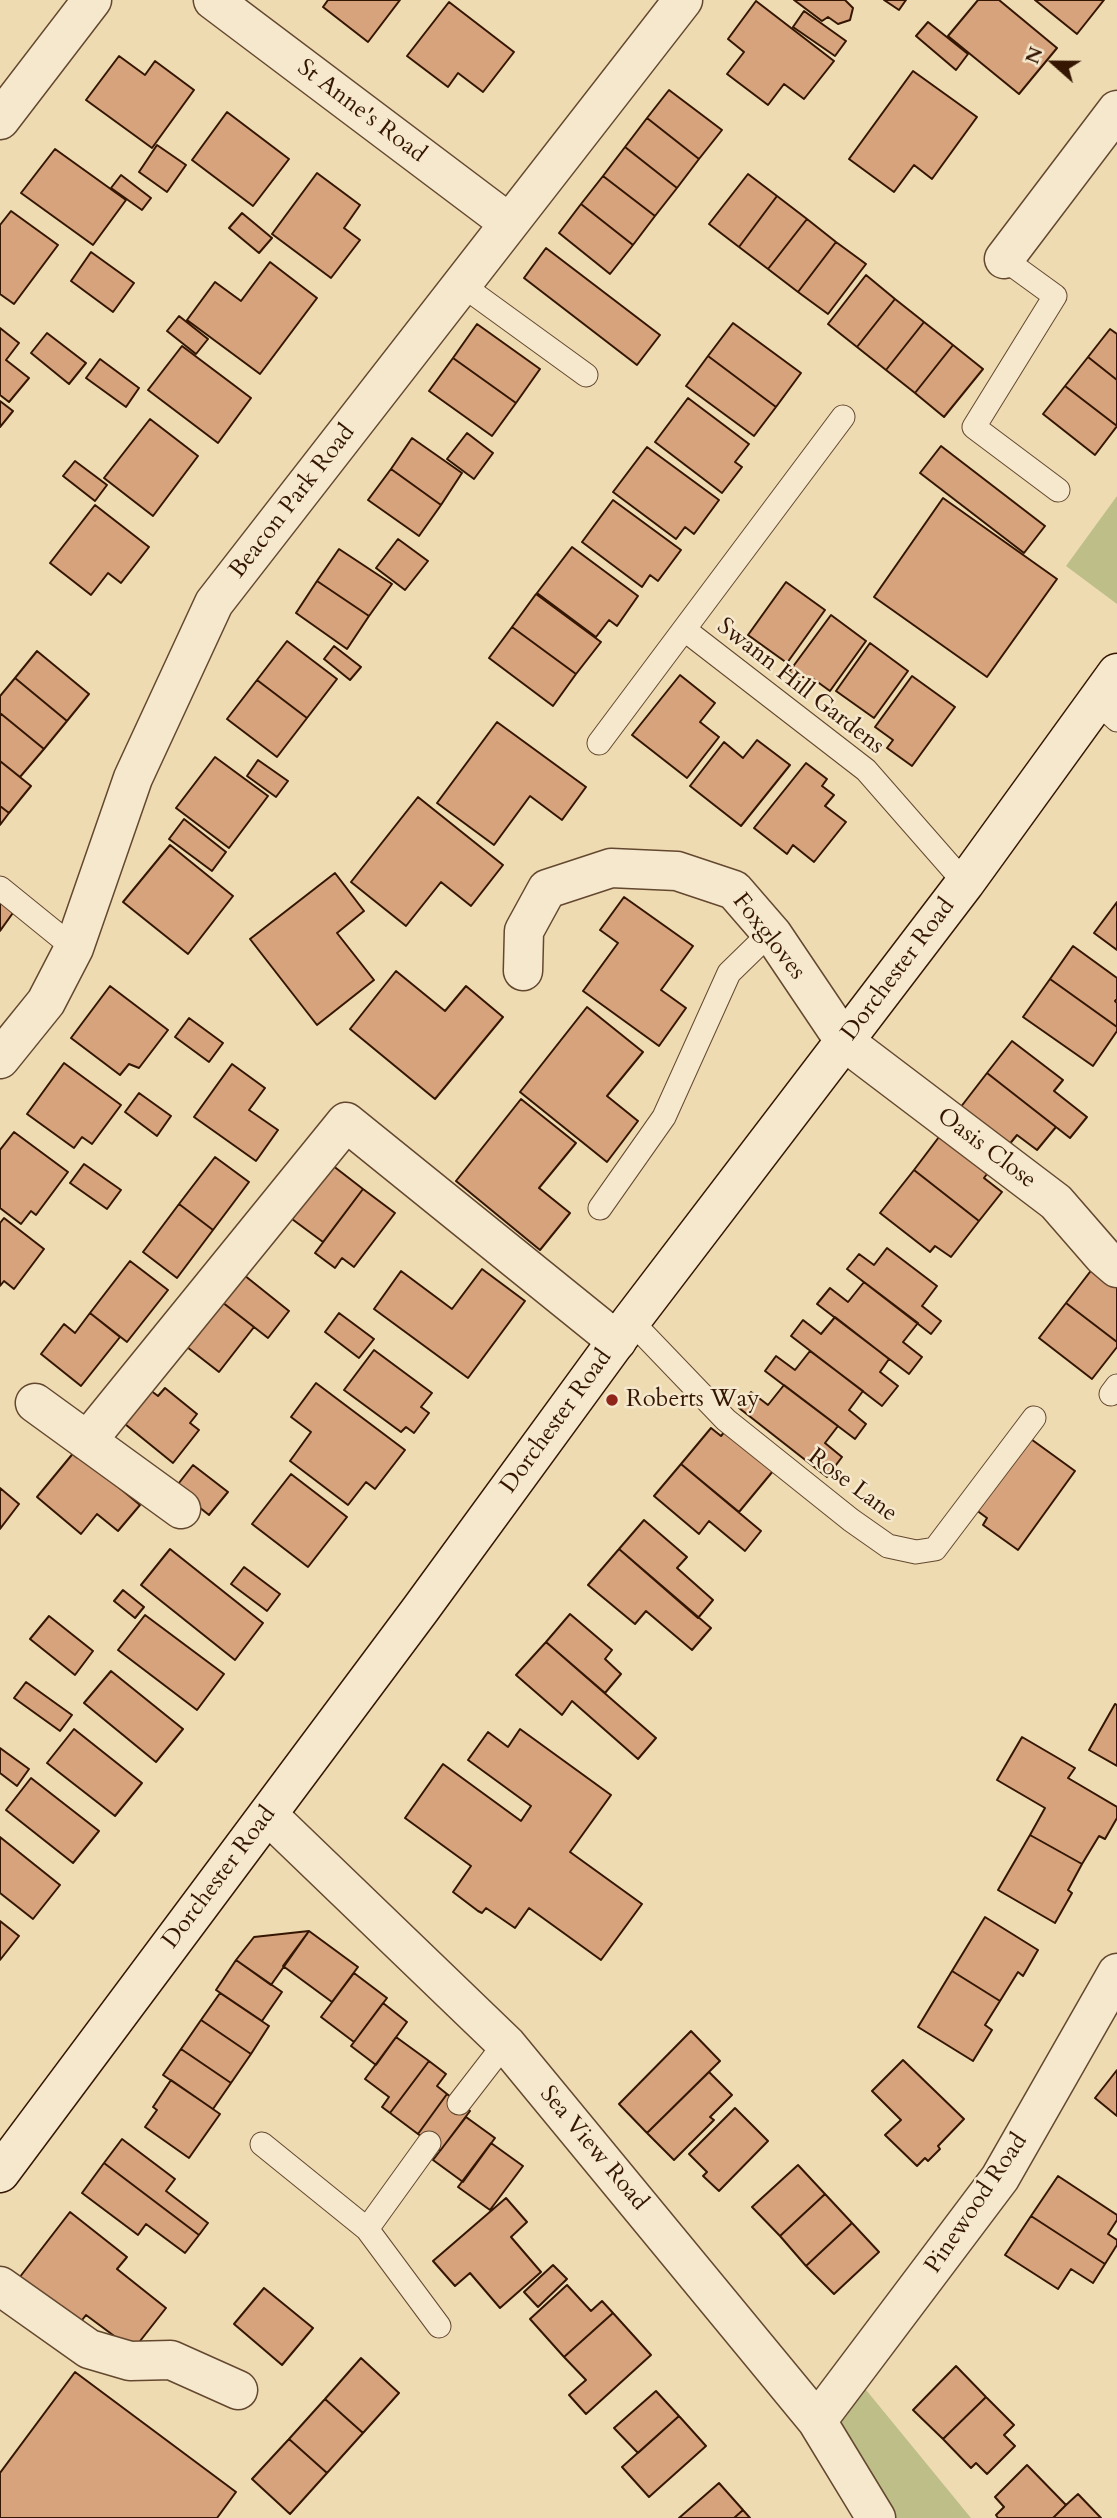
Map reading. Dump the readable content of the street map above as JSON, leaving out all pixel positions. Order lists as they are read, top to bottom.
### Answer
{
  "streets": {
    "street": [
      "St Anne's Road",
      "Beacon Park Road",
      "Foxgloves",
      "Dorchester Road",
      "Oasis Close",
      "Sea View Road",
      "Pinewood Road"
    ],
    "lane": ["Swann Hill Gardens", "Rose Lane"]
  },
  "crossings": [
    ["St Anne's Road", "Beacon Park Road"],
    ["Swann Hill Gardens", "Dorchester Road"],
    ["Foxgloves", "Dorchester Road"],
    ["Foxgloves", "Oasis Close"],
    ["Dorchester Road", "Oasis Close"],
    ["Dorchester Road", "Rose Lane"],
    ["Dorchester Road", "Sea View Road"],
    ["Sea View Road", "Pinewood Road"]
  ],
  "places": ["Roberts Way"],
  "north": "left"
}
